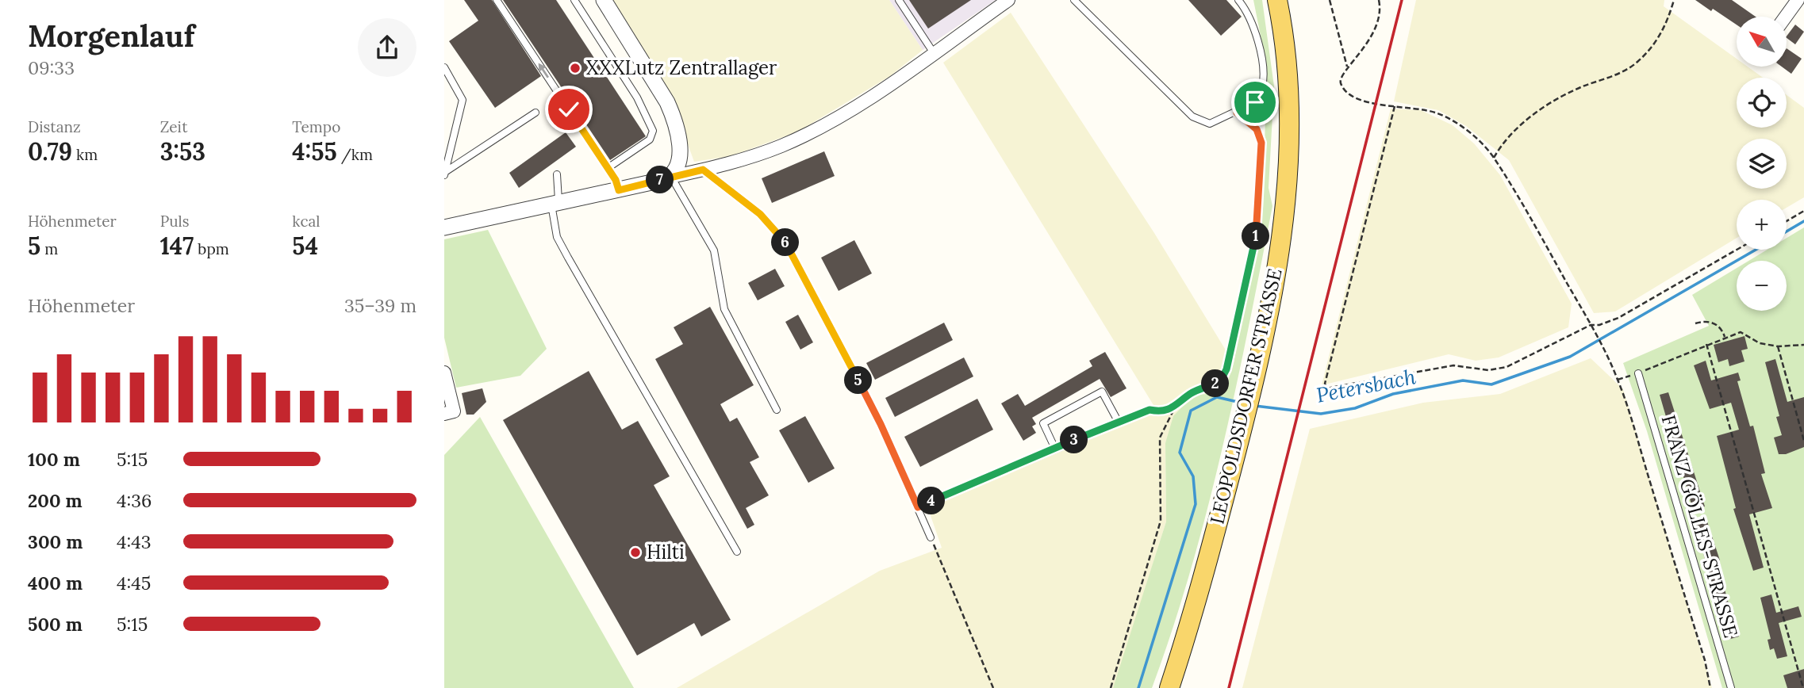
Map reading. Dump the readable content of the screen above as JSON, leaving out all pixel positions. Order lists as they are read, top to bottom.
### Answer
{
  "streets": {
    "main road": ["LEOPOLDSDORFER STRASSE"],
    "lane": ["FRANZ GÖLLES-STRASSE"]
  },
  "water": ["Petersbach"],
  "places": ["XXXLutz Zentrallager", "Hilti"],
  "north": "top left",
  "page": {
    "heading": ["Morgenlauf", "09:33"],
    "map_buttons": ["+", "−"],
    "stats": [
      ["Distanz", "0.79 km"],
      ["Zeit", "3:53"],
      ["Tempo", "4:55 /km"],
      ["Höhenmeter", "5 m"],
      ["Puls", "147 bpm"],
      ["kcal", "54"]
    ],
    "pins": [
      "7",
      "1",
      "6",
      "5",
      "2",
      "3",
      "4"
    ],
    "chart": ["Höhenmeter", "35–39 m"],
    "list": [
      {
        "name": "100 m",
        "note": "5:15"
      },
      {
        "name": "200 m",
        "note": "4:36"
      },
      {
        "name": "300 m",
        "note": "4:43"
      },
      {
        "name": "400 m",
        "note": "4:45"
      },
      {
        "name": "500 m",
        "note": "5:15"
      }
    ]
  }
}
